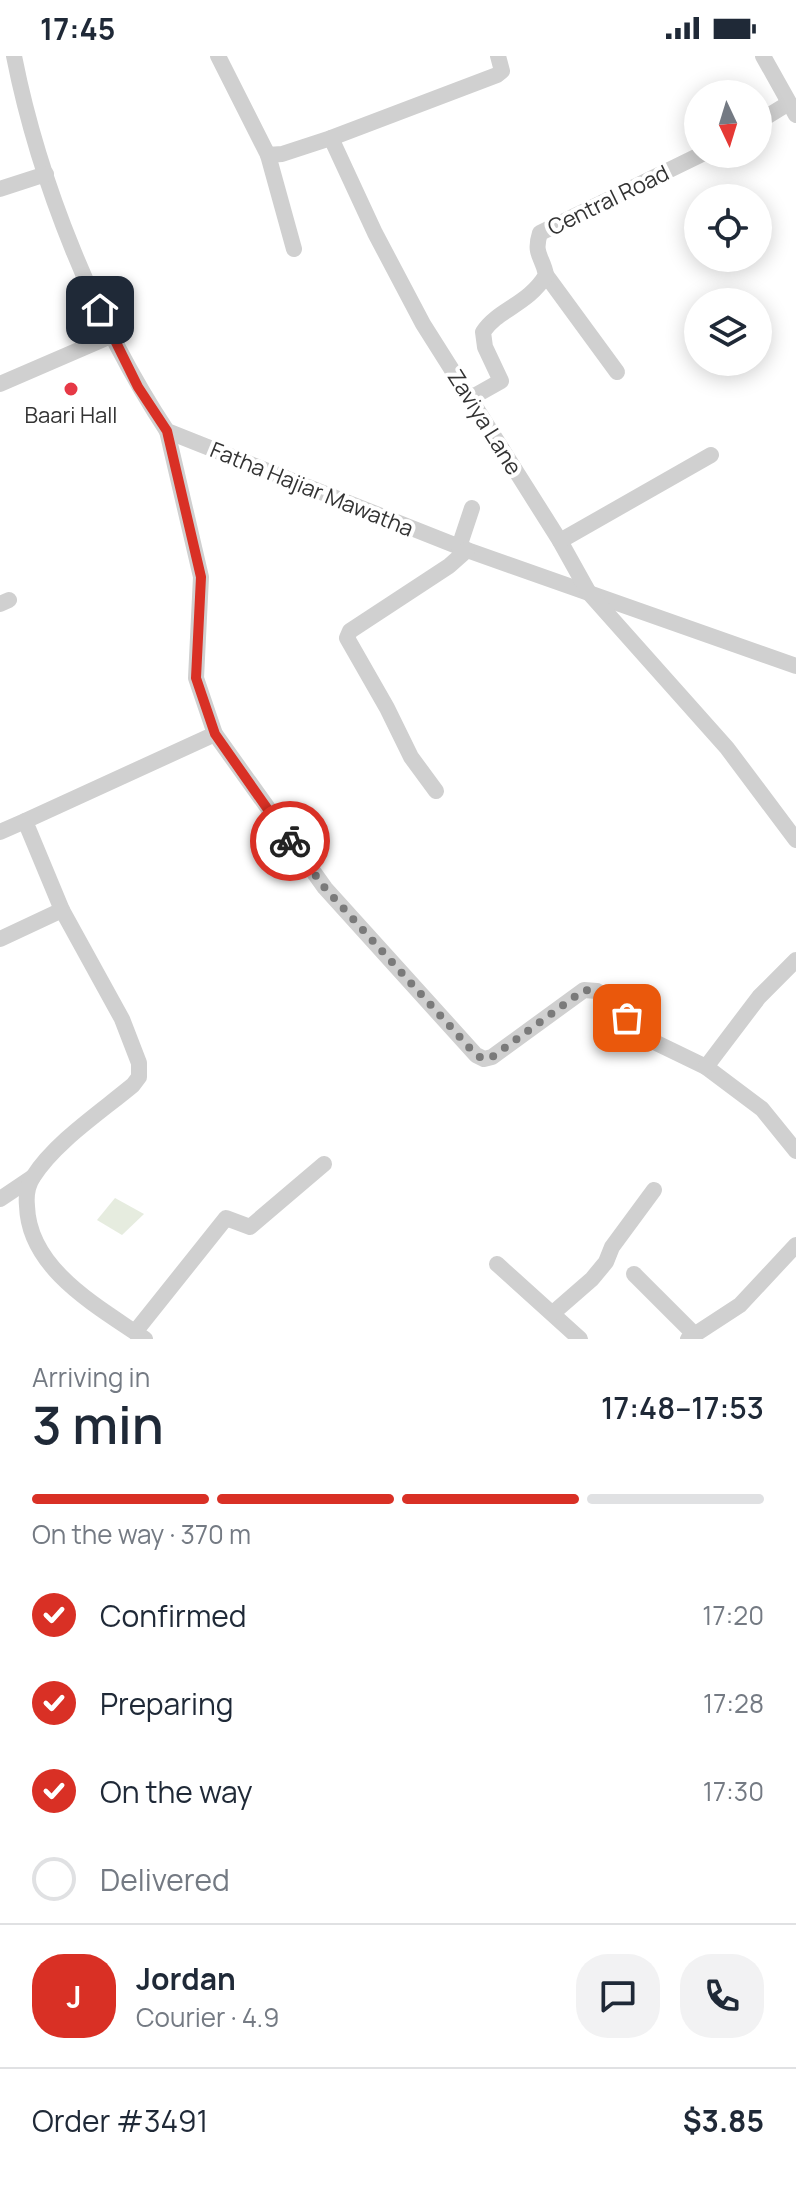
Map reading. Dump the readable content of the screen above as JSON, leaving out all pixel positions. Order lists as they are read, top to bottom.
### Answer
{
  "streets": {
    "street": ["Central Road", "Zaviya Lane", "Fatha Hajiar Mawatha"]
  },
  "crossings": [
    ["Zaviya Lane", "Fatha Hajiar Mawatha"]
  ],
  "places": ["Baari Hall"],
  "north": "bottom",
  "page": {
    "status": "17:45",
    "heading": ["3 min", "Arriving in", "17:48–17:53"],
    "panel": [
      "Jordan",
      "Courier · 4.9",
      "Order #3491",
      "$3.85"
    ],
    "bar": "On the way · 370 m",
    "list": [
      ["Confirmed", "17:20"],
      ["Preparing", "17:28"],
      ["On the way", "17:30"],
      "Delivered"
    ],
    "round": "J"
  }
}
